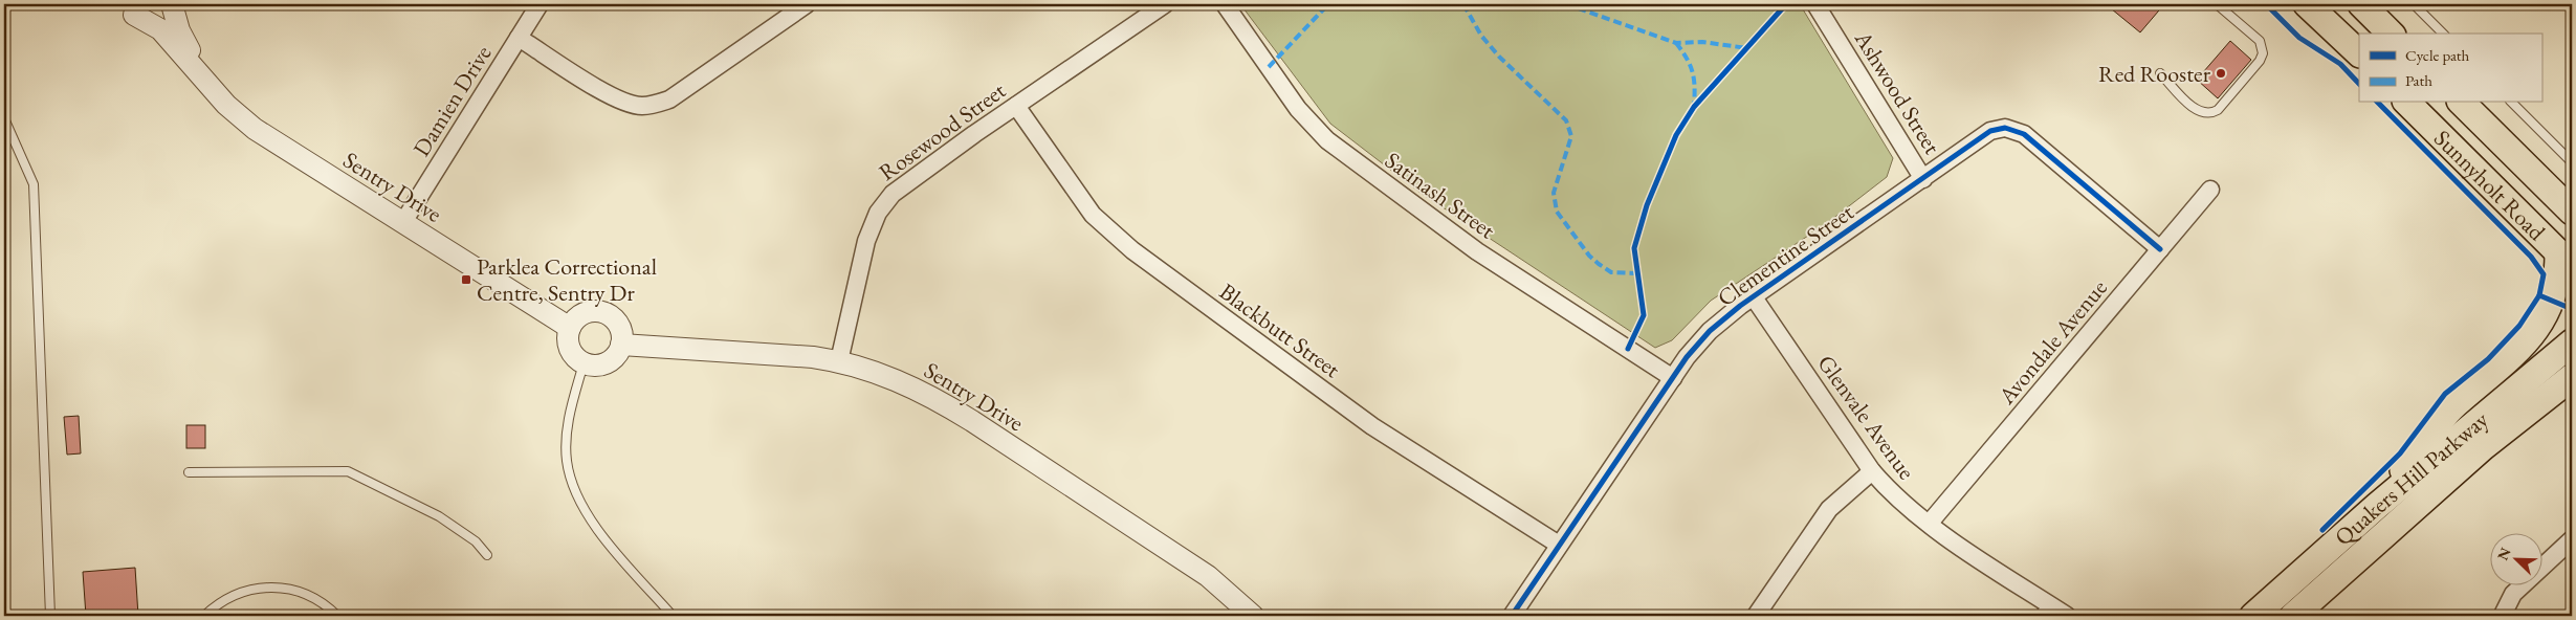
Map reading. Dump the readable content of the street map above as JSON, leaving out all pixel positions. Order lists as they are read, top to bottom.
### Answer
{
  "streets": {
    "main road": ["Sunnyholt Road", "Quakers Hill Parkway"],
    "street": [
      "Ashwood Street",
      "Damien Drive",
      "Rosewood Street",
      "Sentry Drive",
      "Satinash Street",
      "Clementine Street",
      "Blackbutt Street",
      "Avondale Avenue",
      "Glenvale Avenue"
    ]
  },
  "crossings": [
    ["Ashwood Street", "Clementine Street"],
    ["Damien Drive", "Sentry Drive"],
    ["Rosewood Street", "Sentry Drive"],
    ["Rosewood Street", "Blackbutt Street"],
    ["Satinash Street", "Clementine Street"],
    ["Clementine Street", "Blackbutt Street"],
    ["Clementine Street", "Avondale Avenue"],
    ["Clementine Street", "Glenvale Avenue"],
    ["Avondale Avenue", "Glenvale Avenue"]
  ],
  "places": {
    "other": ["Red Rooster"],
    "transit": ["Parklea Correctional Centre, Sentry Dr"]
  },
  "legend": ["Cycle path", "Path"],
  "north": "top left"
}
